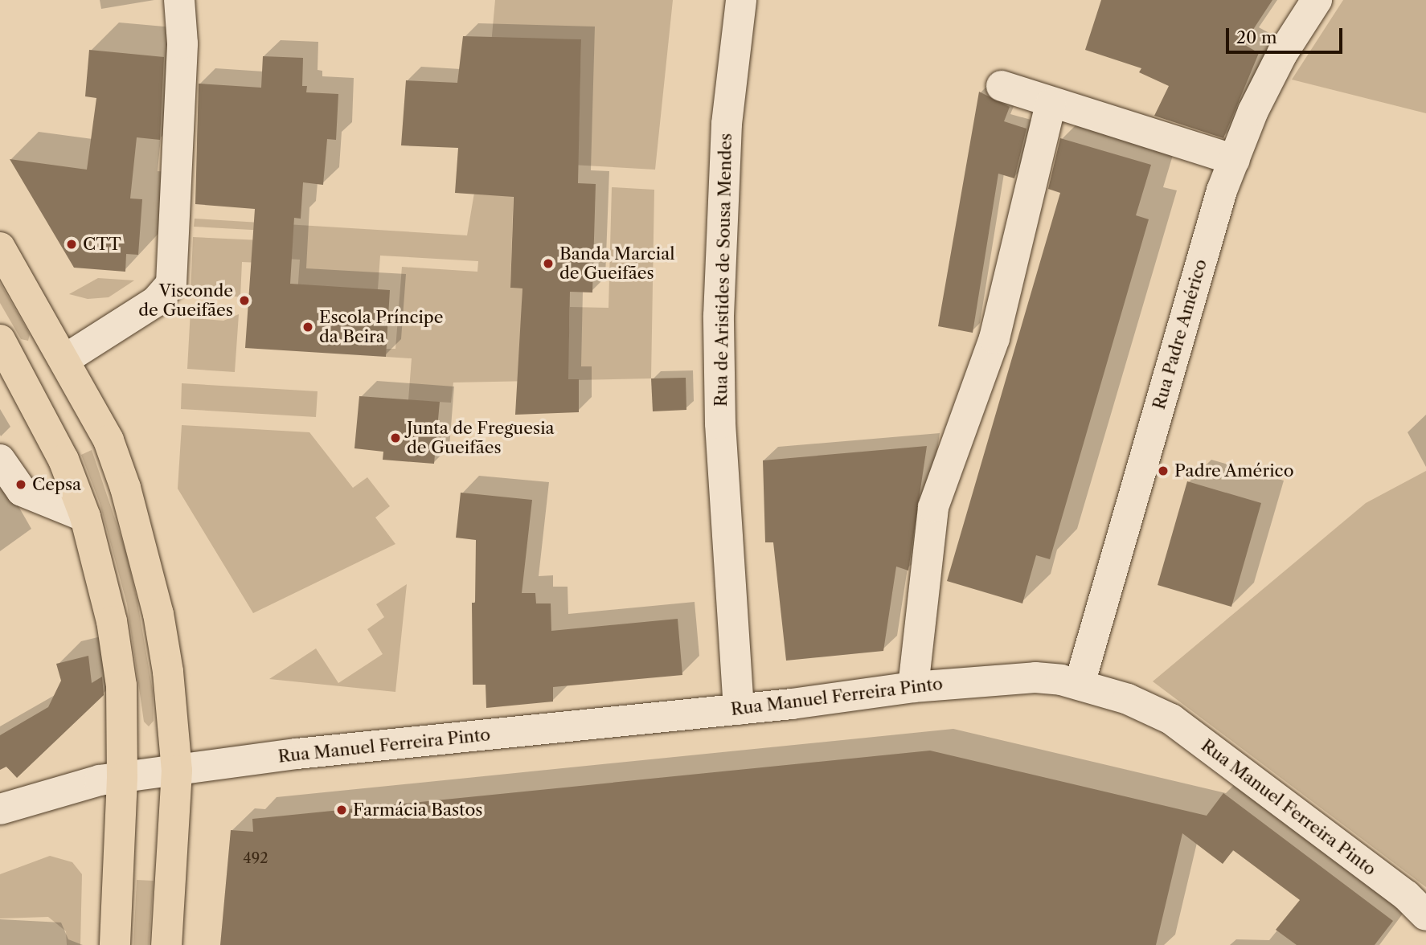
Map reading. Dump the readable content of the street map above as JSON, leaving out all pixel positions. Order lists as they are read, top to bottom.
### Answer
{
  "streets": {
    "street": ["Rua de Aristides de Sousa Mendes", "Rua Padre Américo", "Rua Manuel Ferreira Pinto"]
  },
  "crossings": [
    ["Rua de Aristides de Sousa Mendes", "Rua Manuel Ferreira Pinto"],
    ["Rua Padre Américo", "Rua Manuel Ferreira Pinto"]
  ],
  "places": [
    "CTT",
    "Banda Marcial de Gueifães",
    "Visconde de Gueifães",
    "Escola Príncipe da Beira",
    "Junta de Freguesia de Gueifães",
    "Padre Américo",
    "Cepsa",
    "Farmácia Bastos"
  ],
  "house_numbers": ["492"],
  "scale_bar": "20 m"
}
